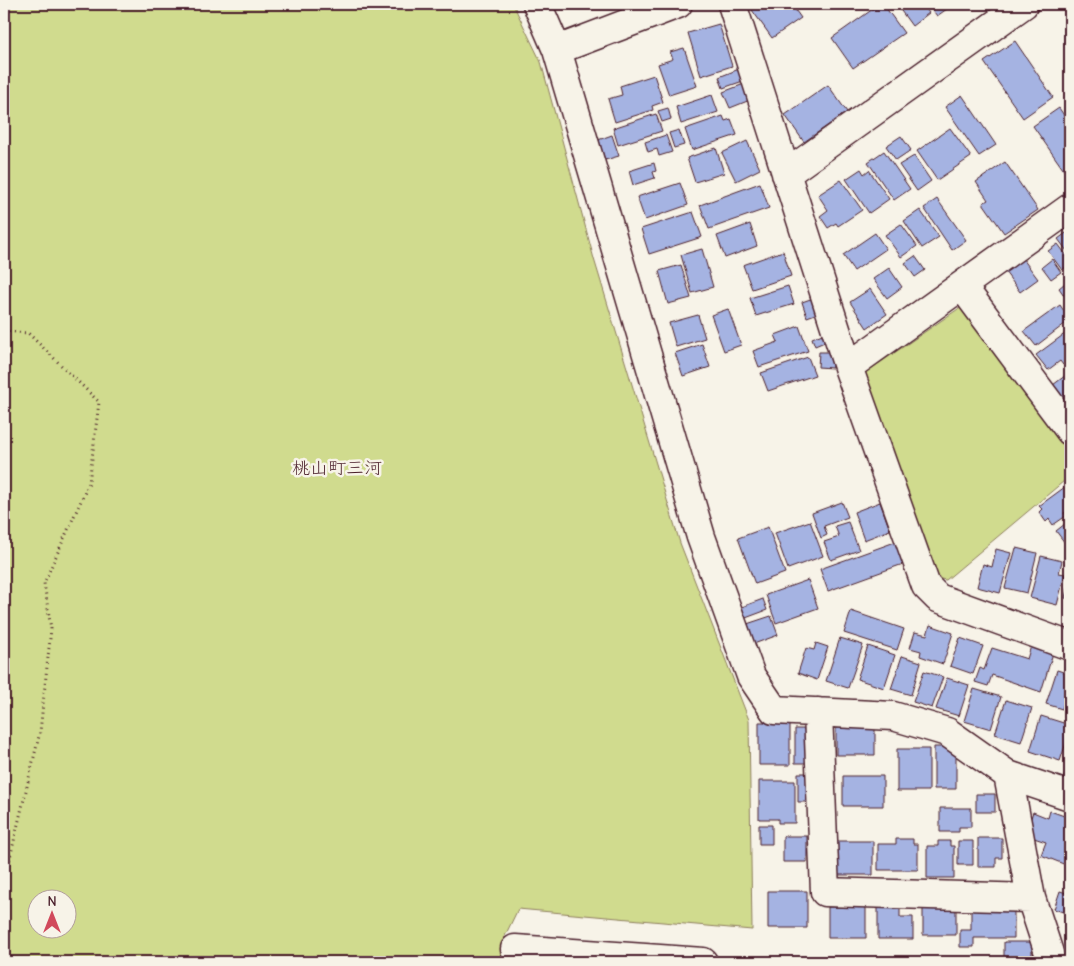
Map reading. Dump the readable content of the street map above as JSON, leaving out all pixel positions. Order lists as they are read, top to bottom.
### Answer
{
  "districts": ["桃山町三河"],
  "north": "top"
}
